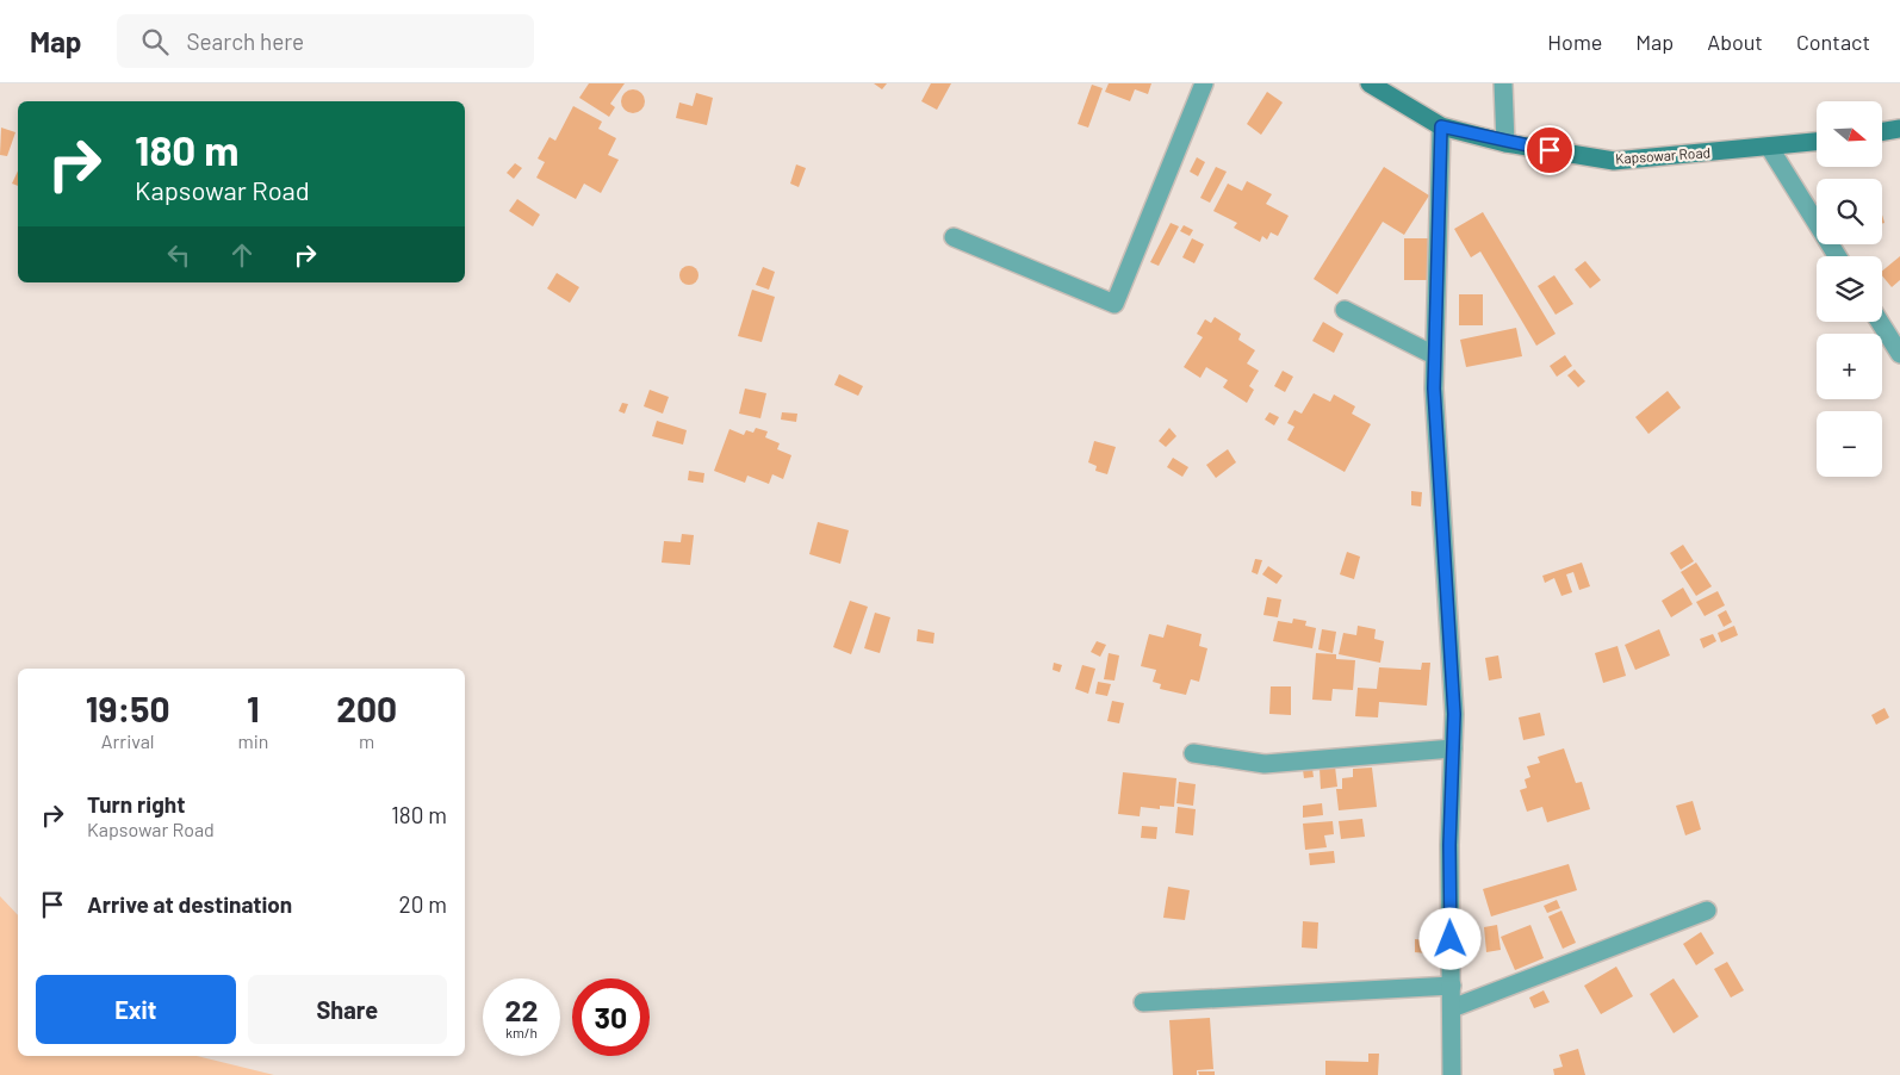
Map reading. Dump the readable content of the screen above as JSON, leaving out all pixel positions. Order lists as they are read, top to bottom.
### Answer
{
  "streets": {
    "main road": ["Kapsowar Road"]
  },
  "north": "right",
  "page": {
    "header": "Map",
    "search": "Search here",
    "nav": [
      "Home",
      "Map",
      "About",
      "Contact"
    ],
    "map_buttons": ["+", "−"],
    "turn": ["180 m", "Kapsowar Road"],
    "eta": [
      "19:50",
      "Arrival",
      "1",
      "min",
      "200",
      "m"
    ],
    "list": [
      {
        "name": "Turn right",
        "note": "Kapsowar Road",
        "value": "180 m"
      },
      {
        "name": "Arrive at destination",
        "value": "20 m"
      }
    ],
    "buttons": ["Exit", "Share"],
    "speed": "22 km/h",
    "limit": "30"
  }
}
